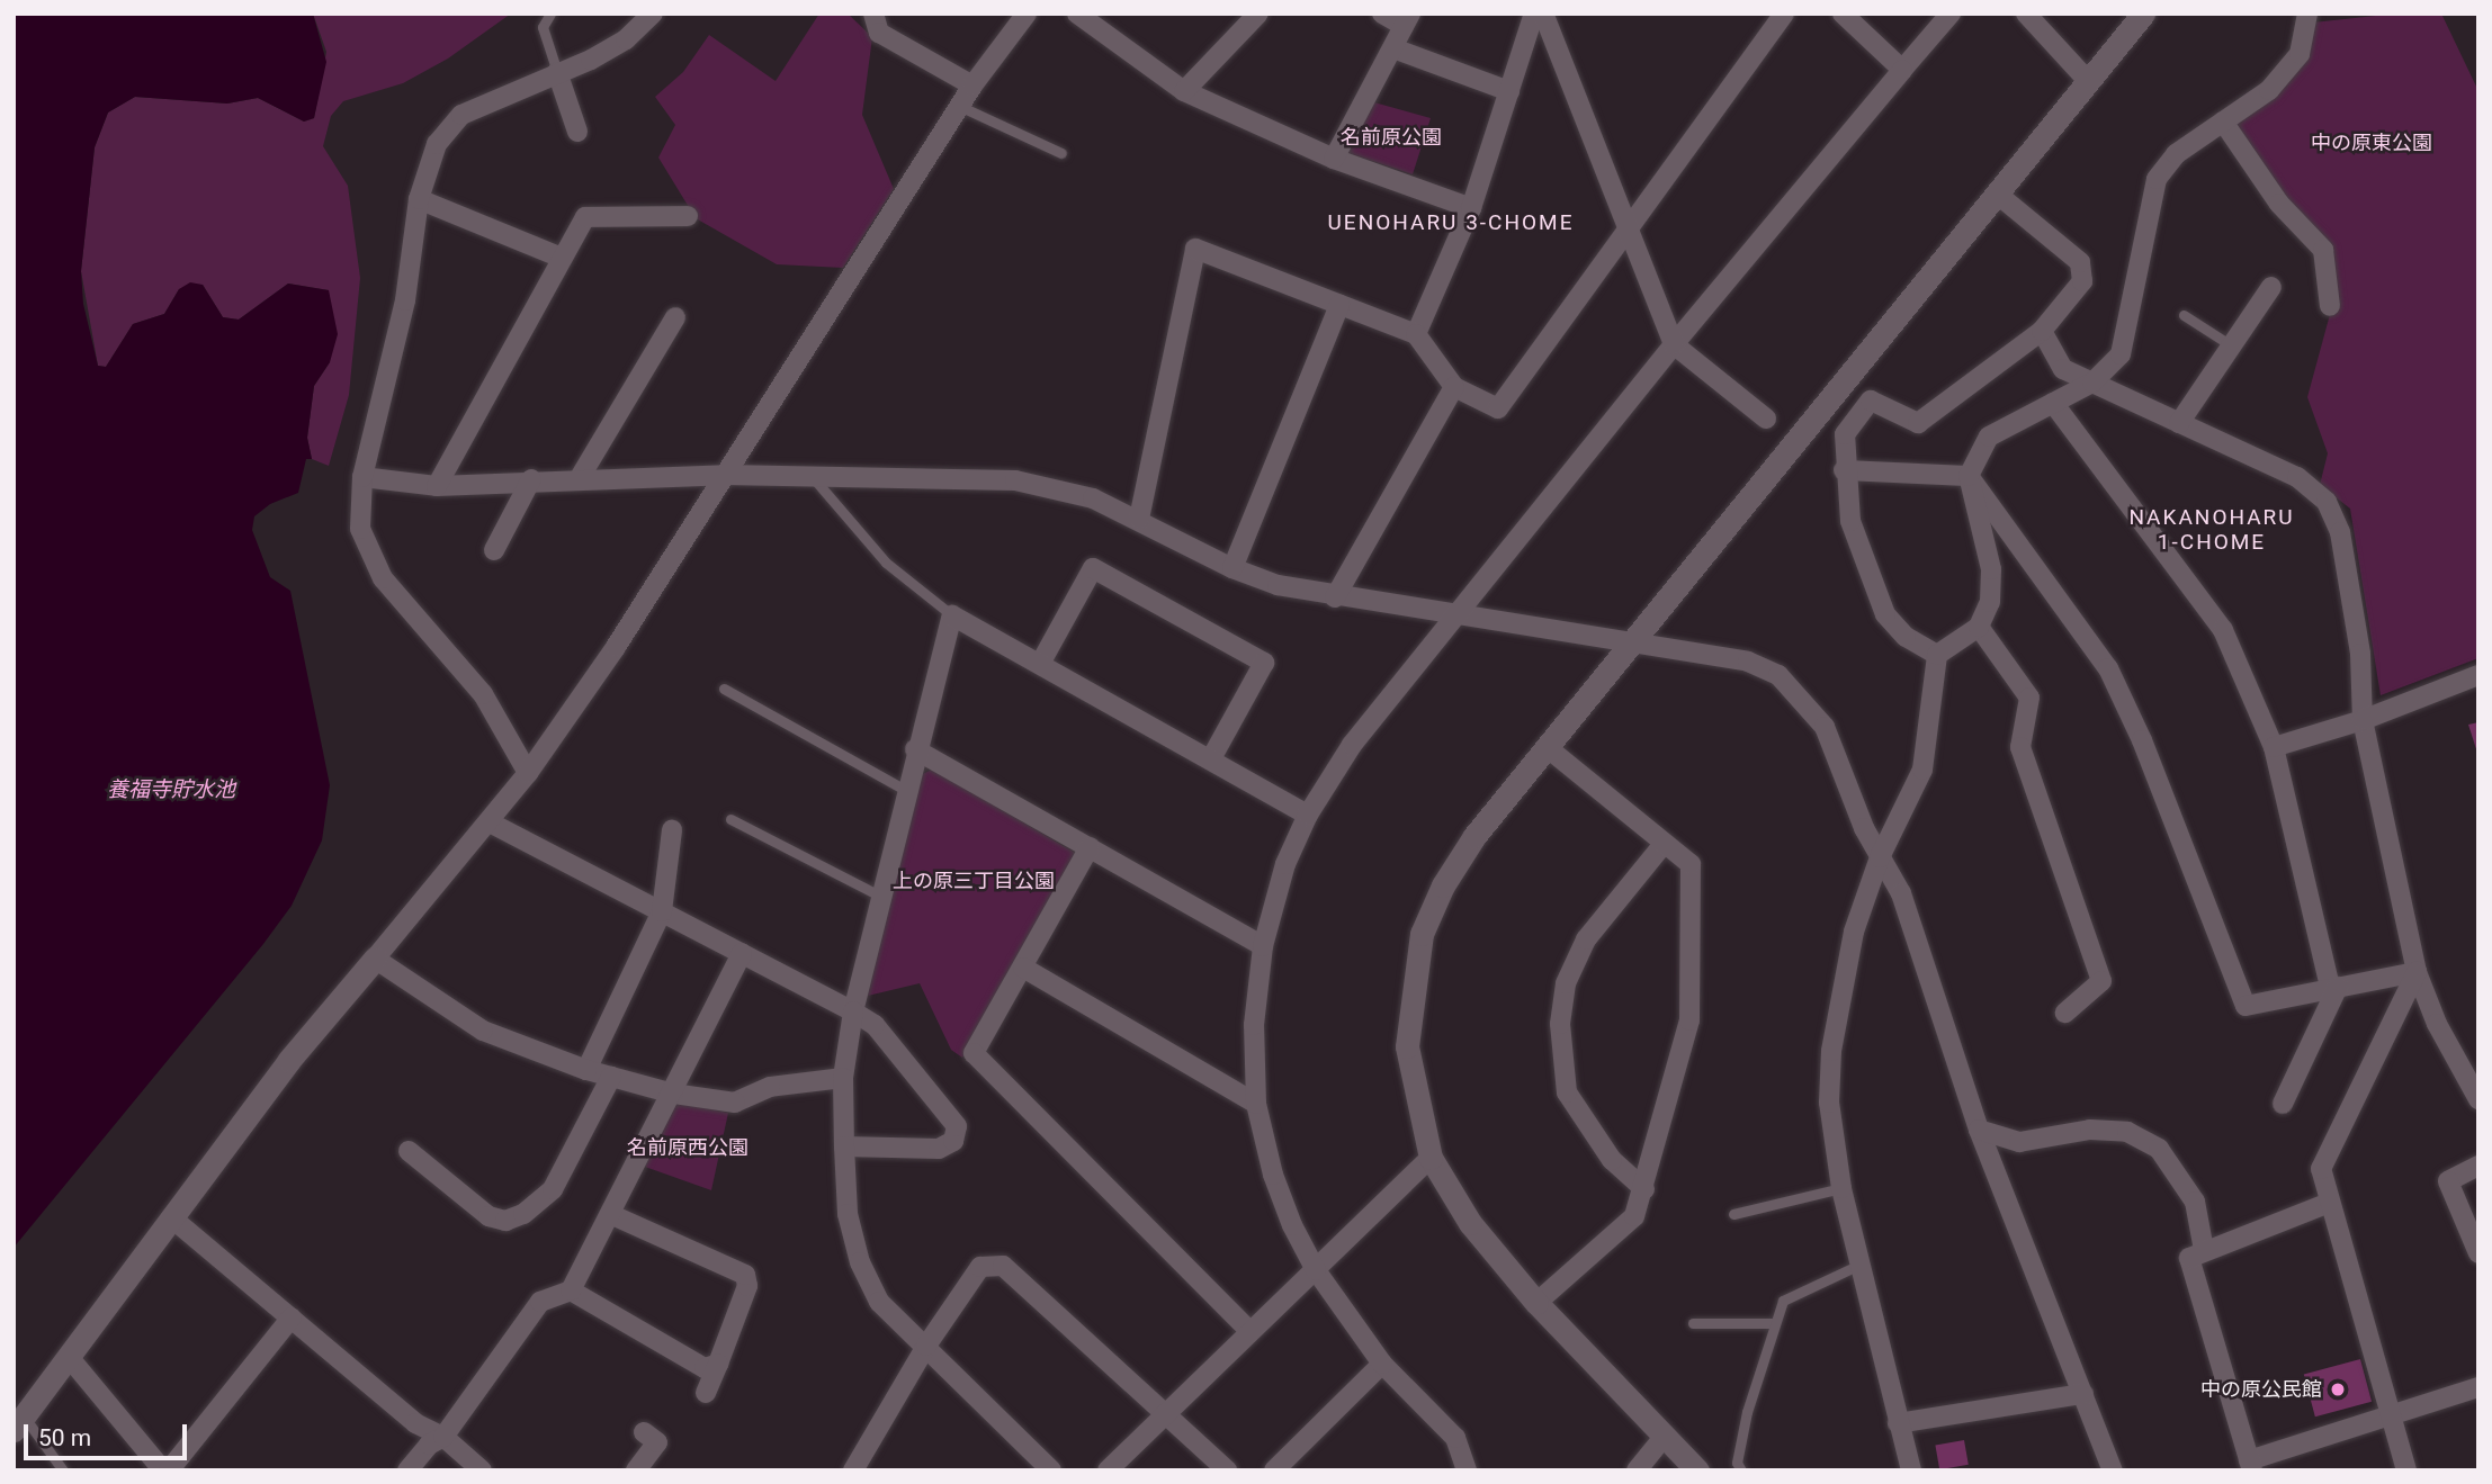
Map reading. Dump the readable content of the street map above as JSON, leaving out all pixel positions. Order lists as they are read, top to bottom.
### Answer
{
  "districts": ["UENOHARU 3-CHOME", "NAKANOHARU 1-CHOME"],
  "water": ["養福寺貯水池"],
  "parks": [
    "名前原公園",
    "中の原東公園",
    "上の原三丁目公園",
    "名前原西公園"
  ],
  "places": ["中の原公民館"],
  "scale_bar": "50 m"
}
